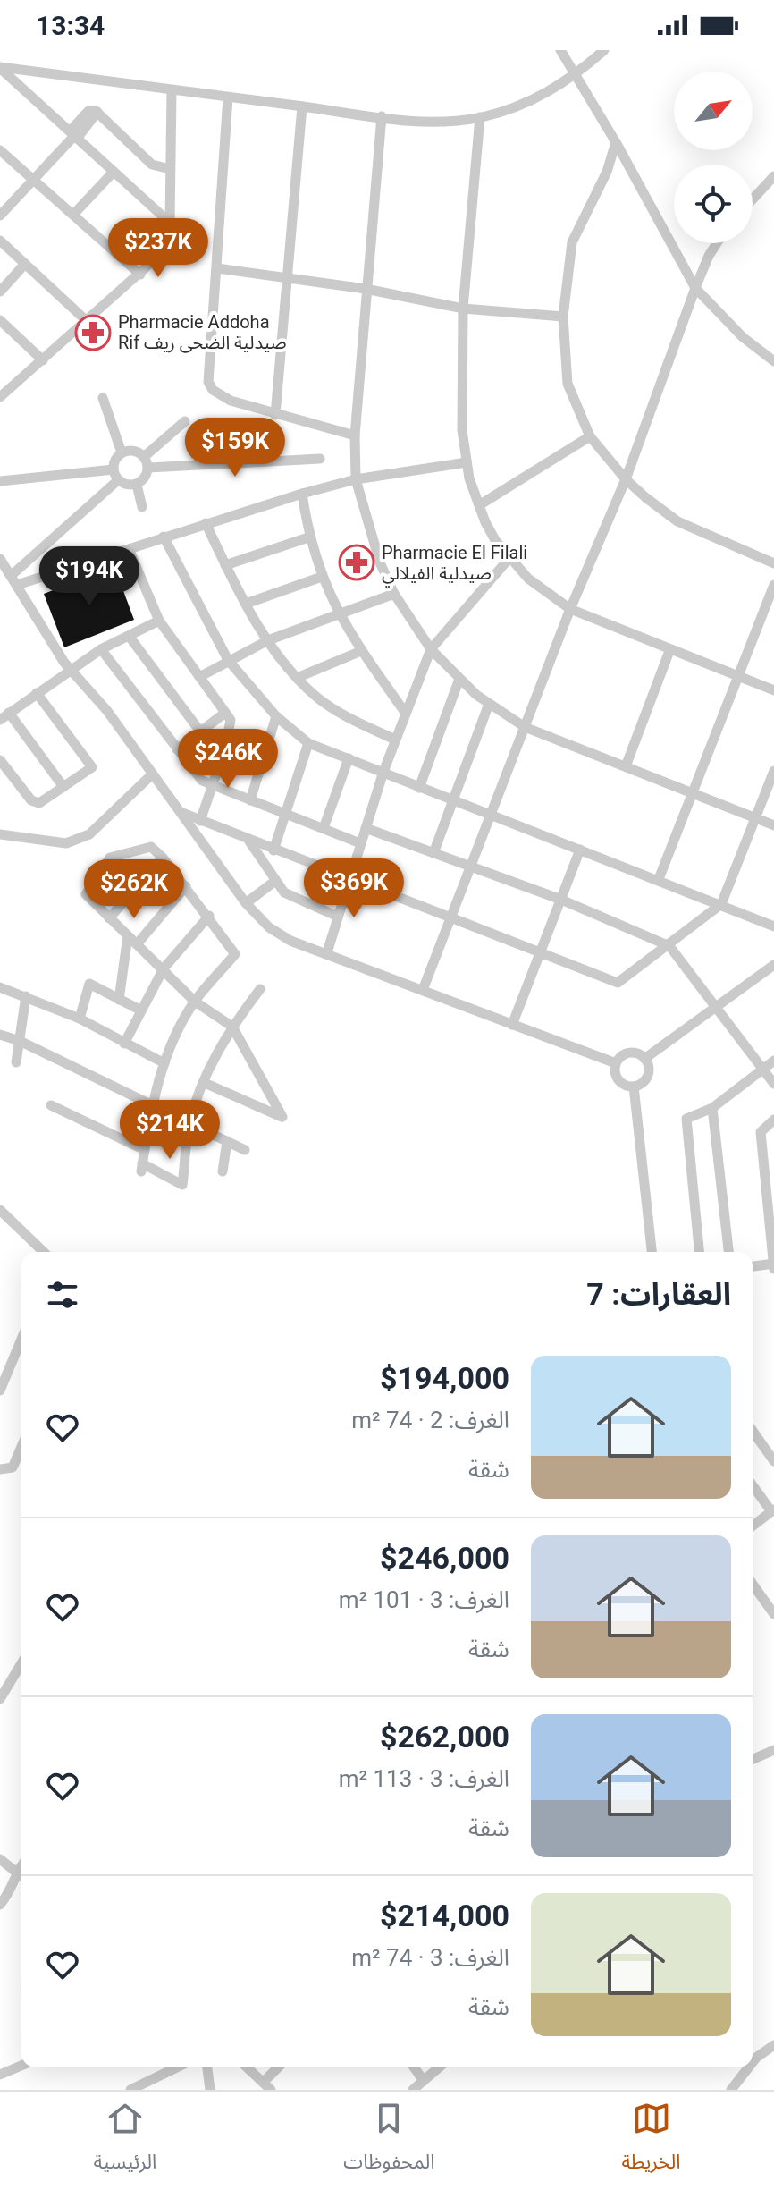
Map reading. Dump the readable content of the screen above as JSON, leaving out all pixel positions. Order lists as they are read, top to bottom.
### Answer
{
  "places": {
    "pharmacy": ["Pharmacie Addoha Rif صيدلية الضحى ريف", "Pharmacie El Filali صيدلية الفيلالي"]
  },
  "north": "top right",
  "page": {
    "status": "13:34",
    "price": [
      "$237K",
      "$159K",
      "$194K",
      "$246K",
      "$369K",
      "$262K",
      "$214K"
    ],
    "heading": "العقارات: 7",
    "list": [
      {
        "name": "$194,000",
        "note": "الغرف: 2 · 74 m² · شقة"
      },
      {
        "name": "$246,000",
        "note": "الغرف: 3 · 101 m² · شقة"
      },
      {
        "name": "$262,000",
        "note": "الغرف: 3 · 113 m² · شقة"
      },
      {
        "name": "$214,000",
        "note": "الغرف: 3 · 74 m² · شقة"
      }
    ],
    "tabs": ["الخريطة", "المحفوظات", "الرئيسية"]
  }
}
